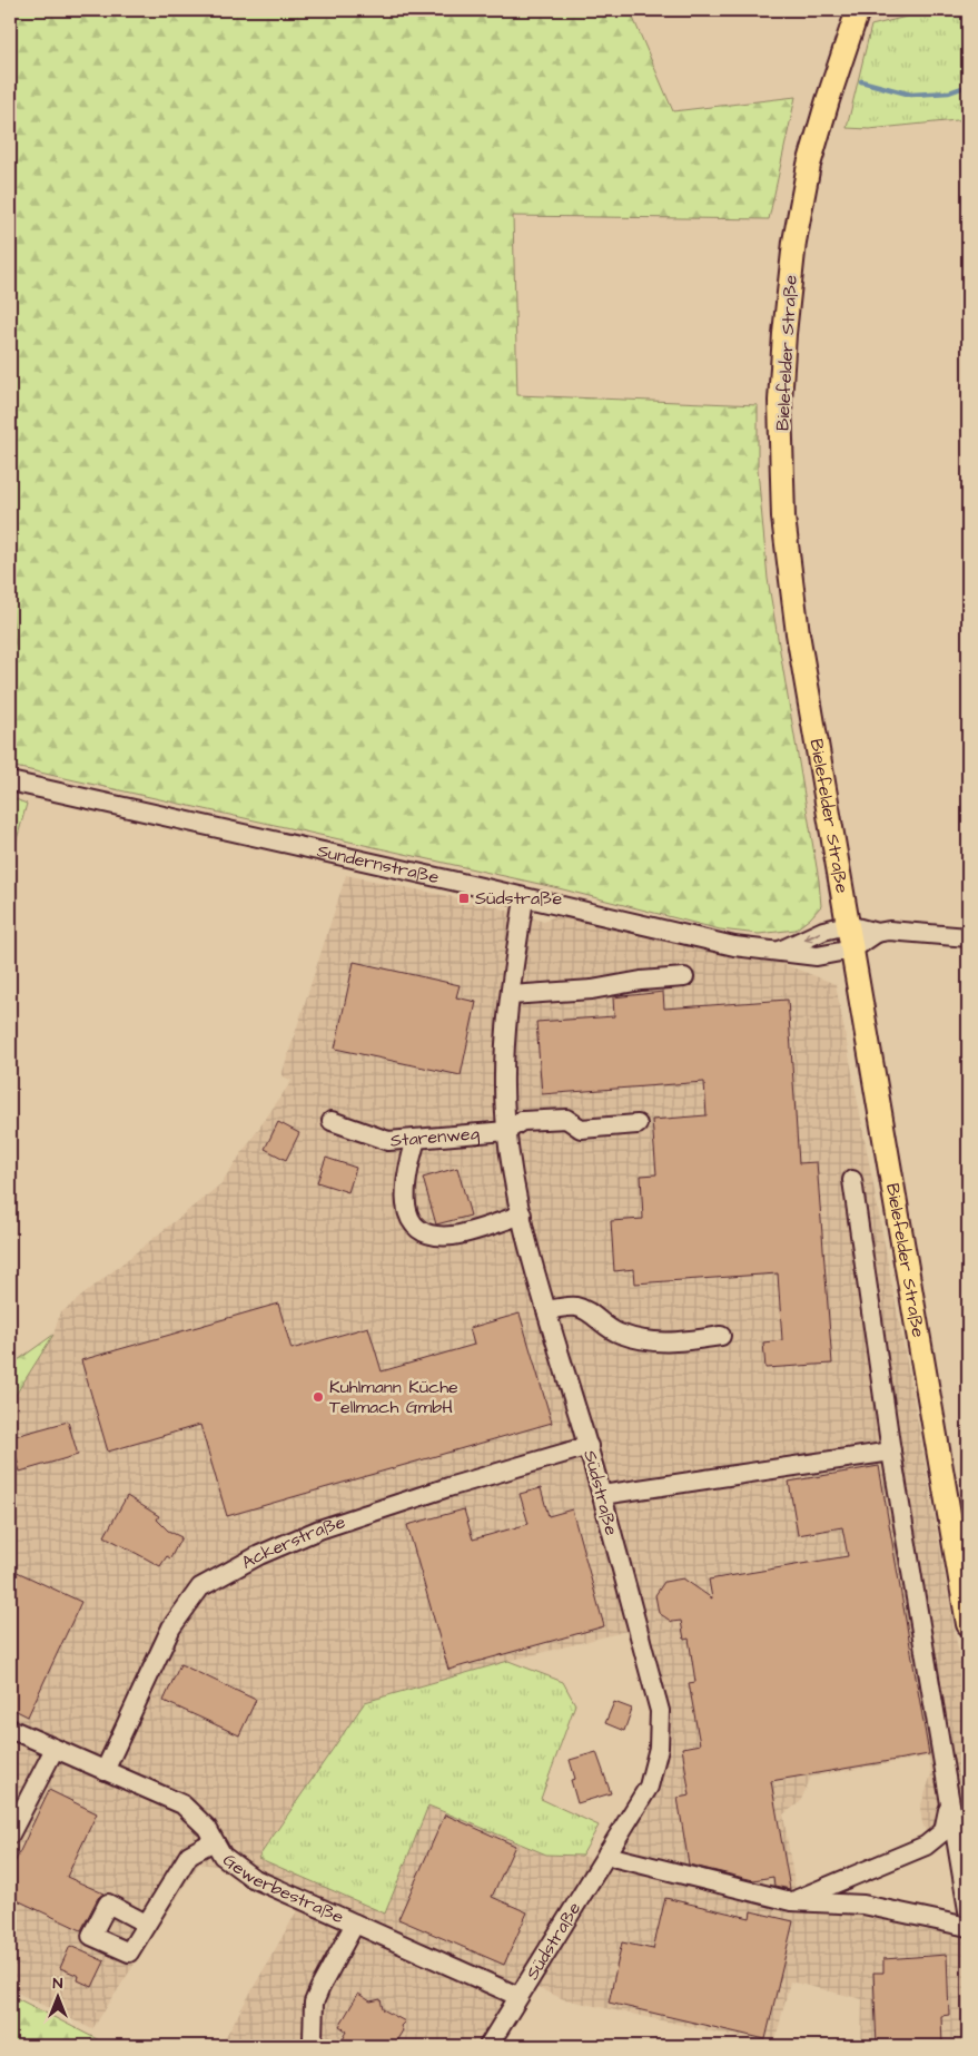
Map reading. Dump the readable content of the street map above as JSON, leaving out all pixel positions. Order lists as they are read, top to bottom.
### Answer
{
  "streets": {
    "main road": ["Bielefelder Straße"],
    "street": [
      "Sundernstraße",
      "Starenweg",
      "Südstraße",
      "Ackerstraße",
      "Gewerbestraße"
    ]
  },
  "crossings": [
    ["Bielefelder Straße", "Sundernstraße"],
    ["Sundernstraße", "Südstraße"],
    ["Starenweg", "Südstraße"],
    ["Südstraße", "Ackerstraße"],
    ["Südstraße", "Gewerbestraße"],
    ["Ackerstraße", "Gewerbestraße"]
  ],
  "places": {
    "transit": ["Südstraße"],
    "other": ["Kuhlmann Küche Tellmach GmbH"]
  },
  "north": "top"
}
